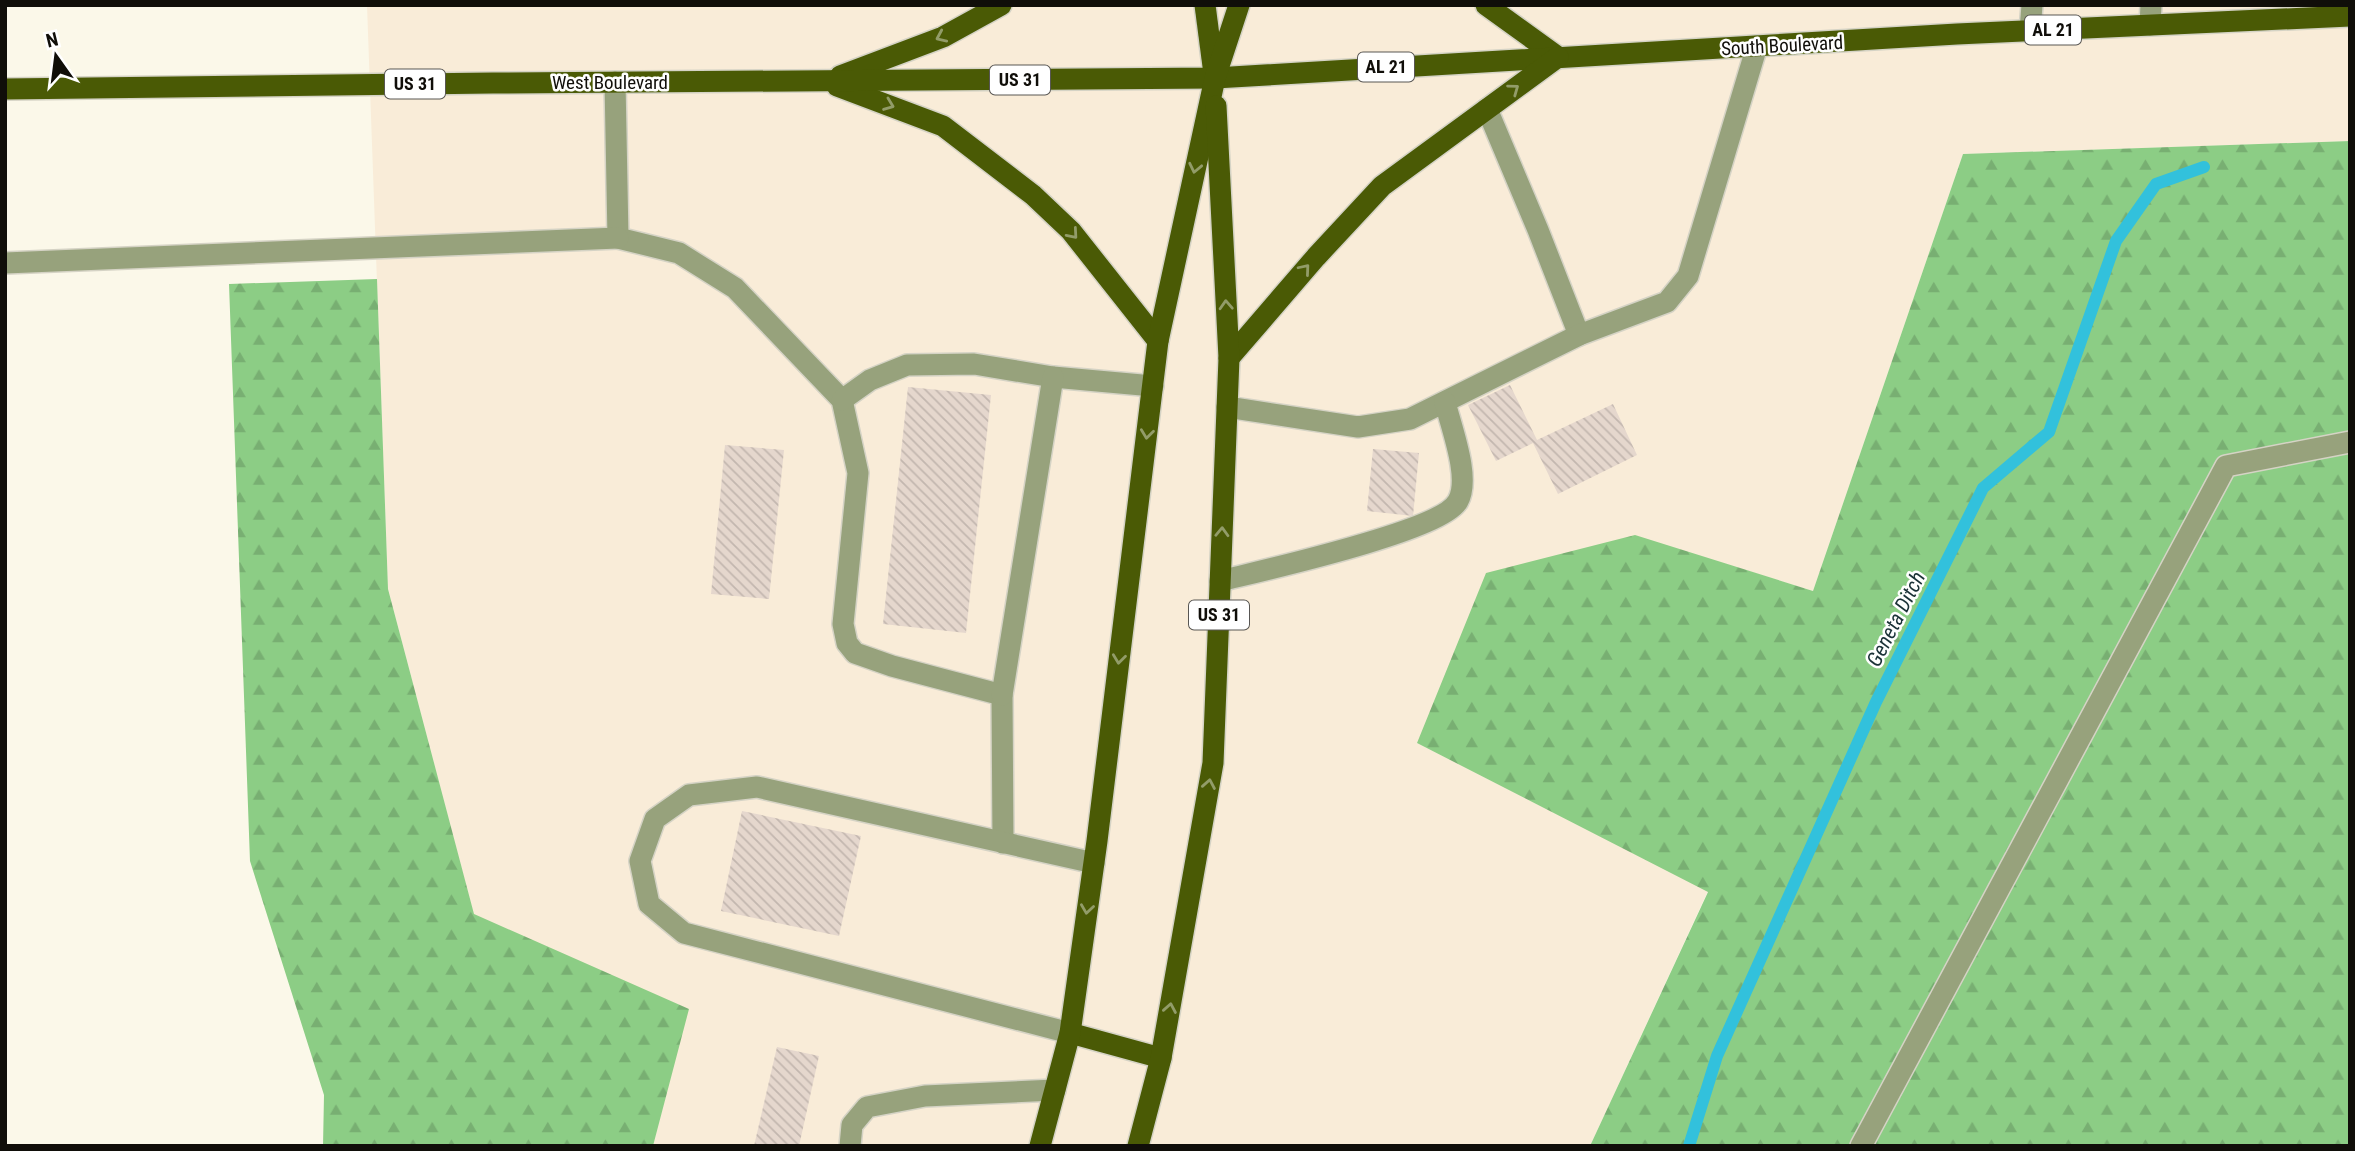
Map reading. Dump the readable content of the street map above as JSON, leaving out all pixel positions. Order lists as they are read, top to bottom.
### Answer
{
  "streets": {
    "main road": [
      "AL 21",
      "South Boulevard",
      "US 31",
      "West Boulevard"
    ]
  },
  "crossings": [
    ["South Boulevard", "US 31"],
    ["South Boulevard", "West Boulevard"],
    ["US 31", "West Boulevard"]
  ],
  "water": ["Geneta Ditch"],
  "north": "top"
}
